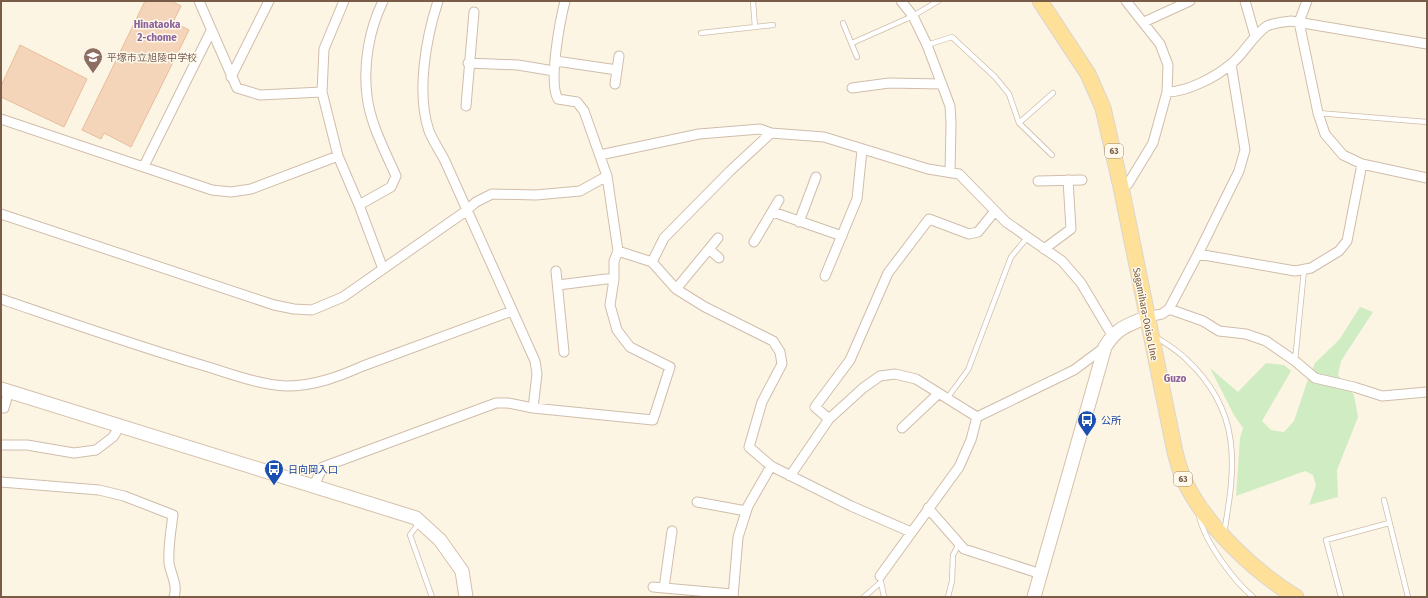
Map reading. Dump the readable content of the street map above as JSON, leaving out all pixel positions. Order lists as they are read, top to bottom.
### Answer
{
  "streets": {
    "main road": ["63", "Sagamihara-Ooiso LIne"]
  },
  "districts": ["Hinataoka 2-chome", "Guzo"],
  "places": {
    "school or university": ["平塚市立旭陵中学校"],
    "bus stop": ["公所", "日向岡入口"]
  }
}
